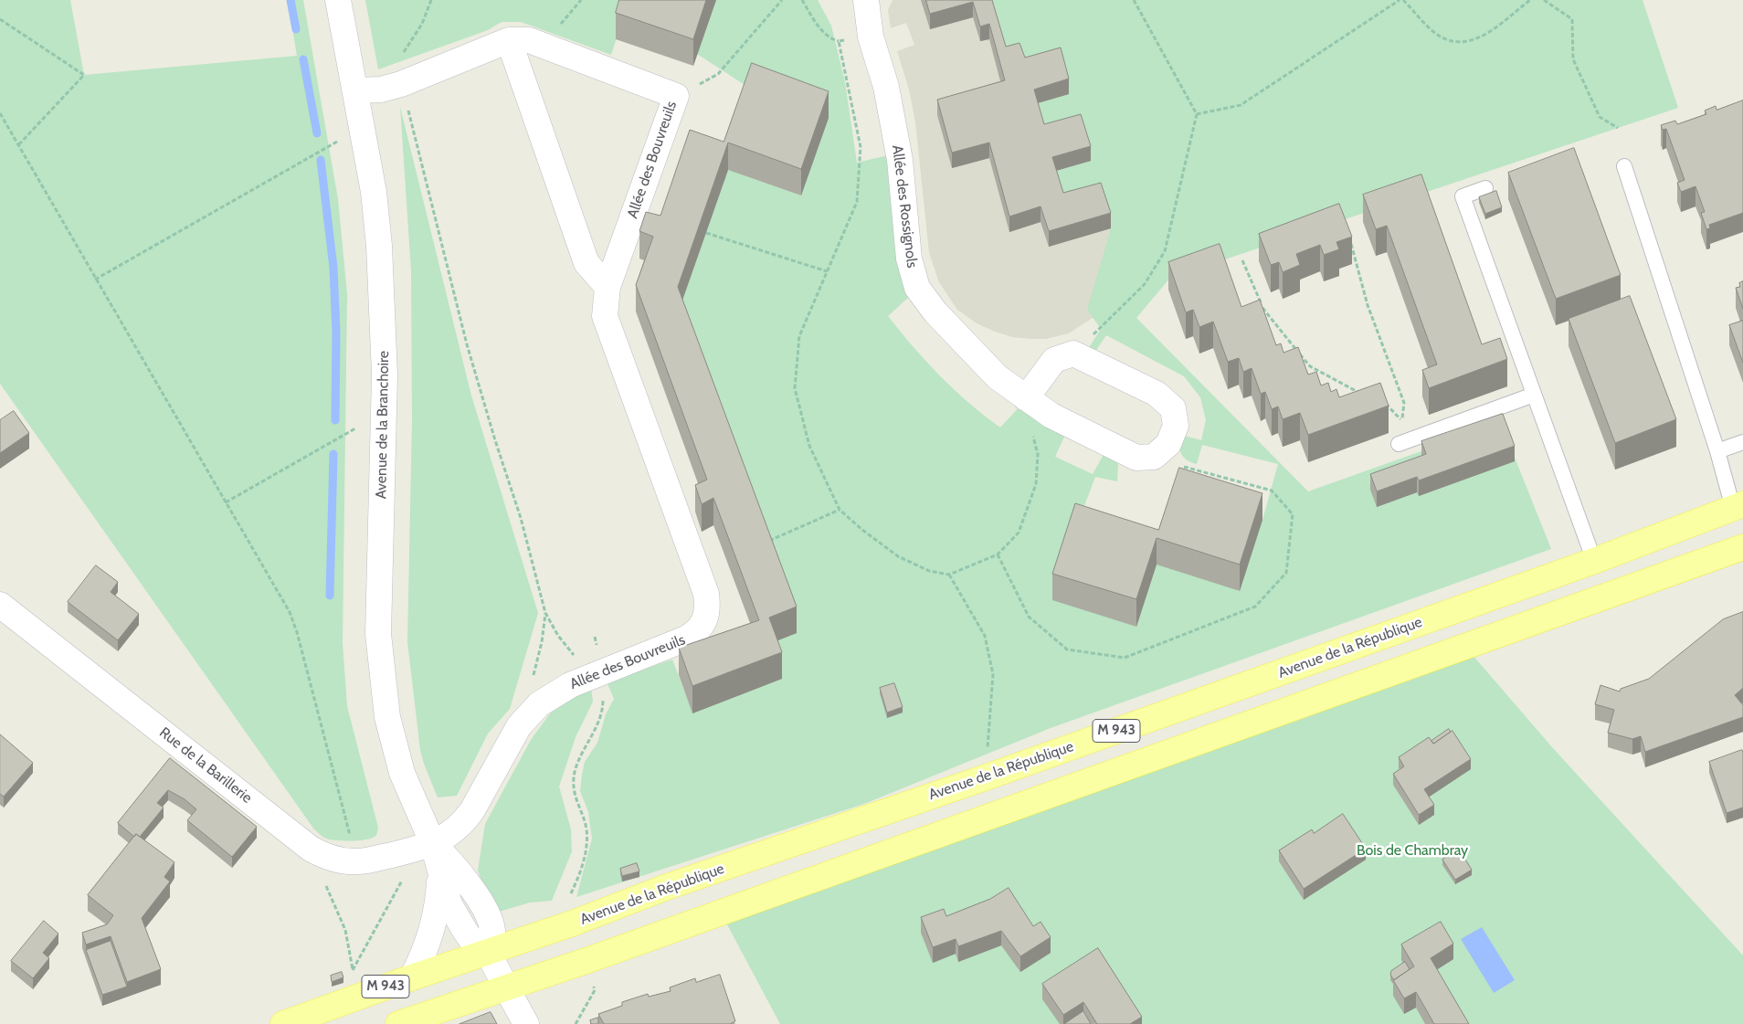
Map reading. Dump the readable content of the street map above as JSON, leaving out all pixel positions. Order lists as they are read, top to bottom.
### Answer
{
  "streets": {
    "main road": ["Avenue de la République", "M 943"],
    "street": [
      "Allée des Bouvreuils",
      "Allée des Rossignols",
      "Avenue de la Branchoire",
      "Rue de la Barillerie"
    ]
  },
  "crossings": [
    ["Allée des Bouvreuils", "Avenue de la Branchoire"],
    ["Allée des Bouvreuils", "Rue de la Barillerie"],
    ["Avenue de la Branchoire", "Rue de la Barillerie"]
  ],
  "parks": ["Bois de Chambray"]
}
